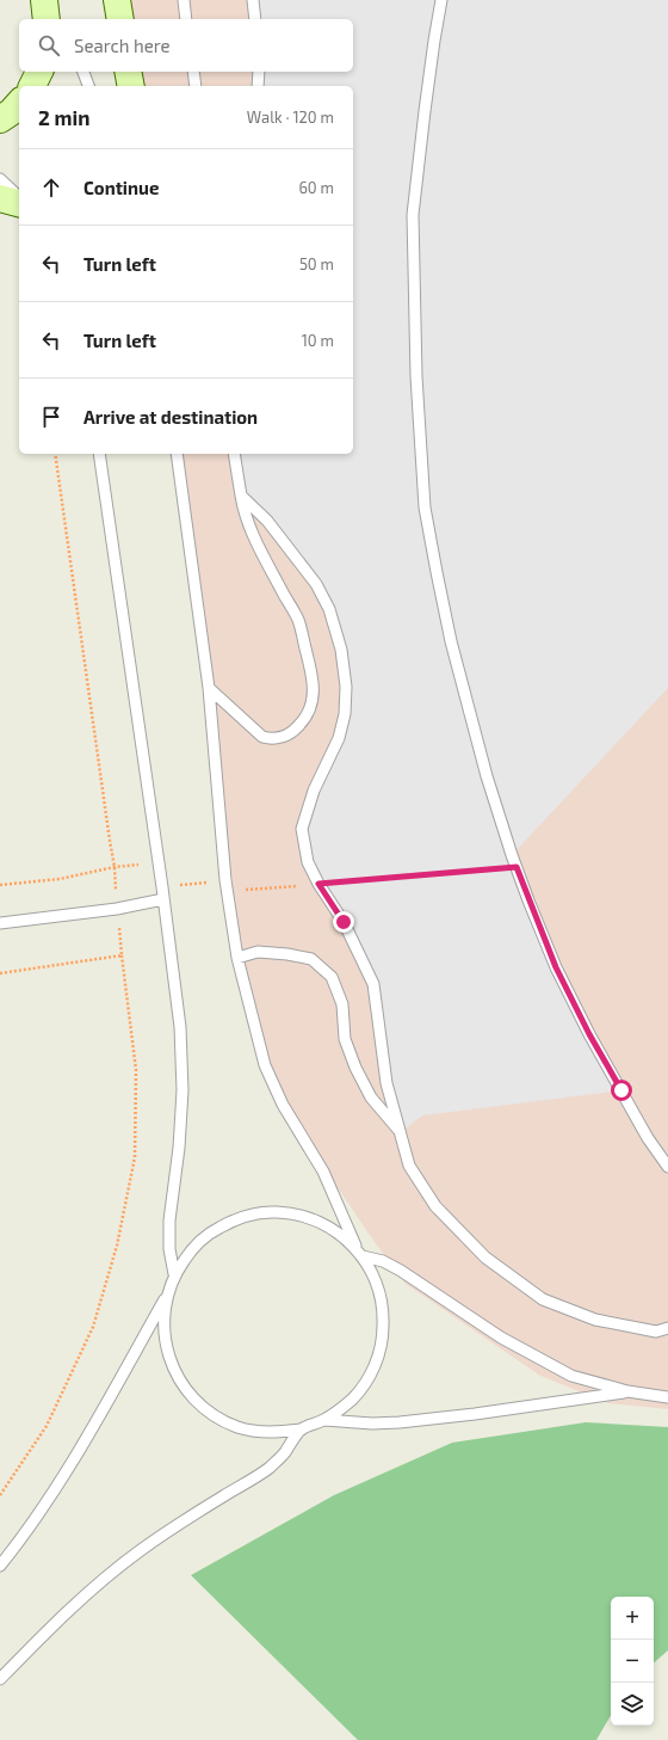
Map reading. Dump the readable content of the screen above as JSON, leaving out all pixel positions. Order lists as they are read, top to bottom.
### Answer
{
  "page": {
    "search": "Search here",
    "heading": ["2 min", "Walk · 120 m"],
    "list": [
      ["Continue", "60 m"],
      ["Turn left", "50 m"],
      ["Turn left", "10 m"],
      "Arrive at destination"
    ],
    "map_buttons": ["+", "−"]
  }
}
